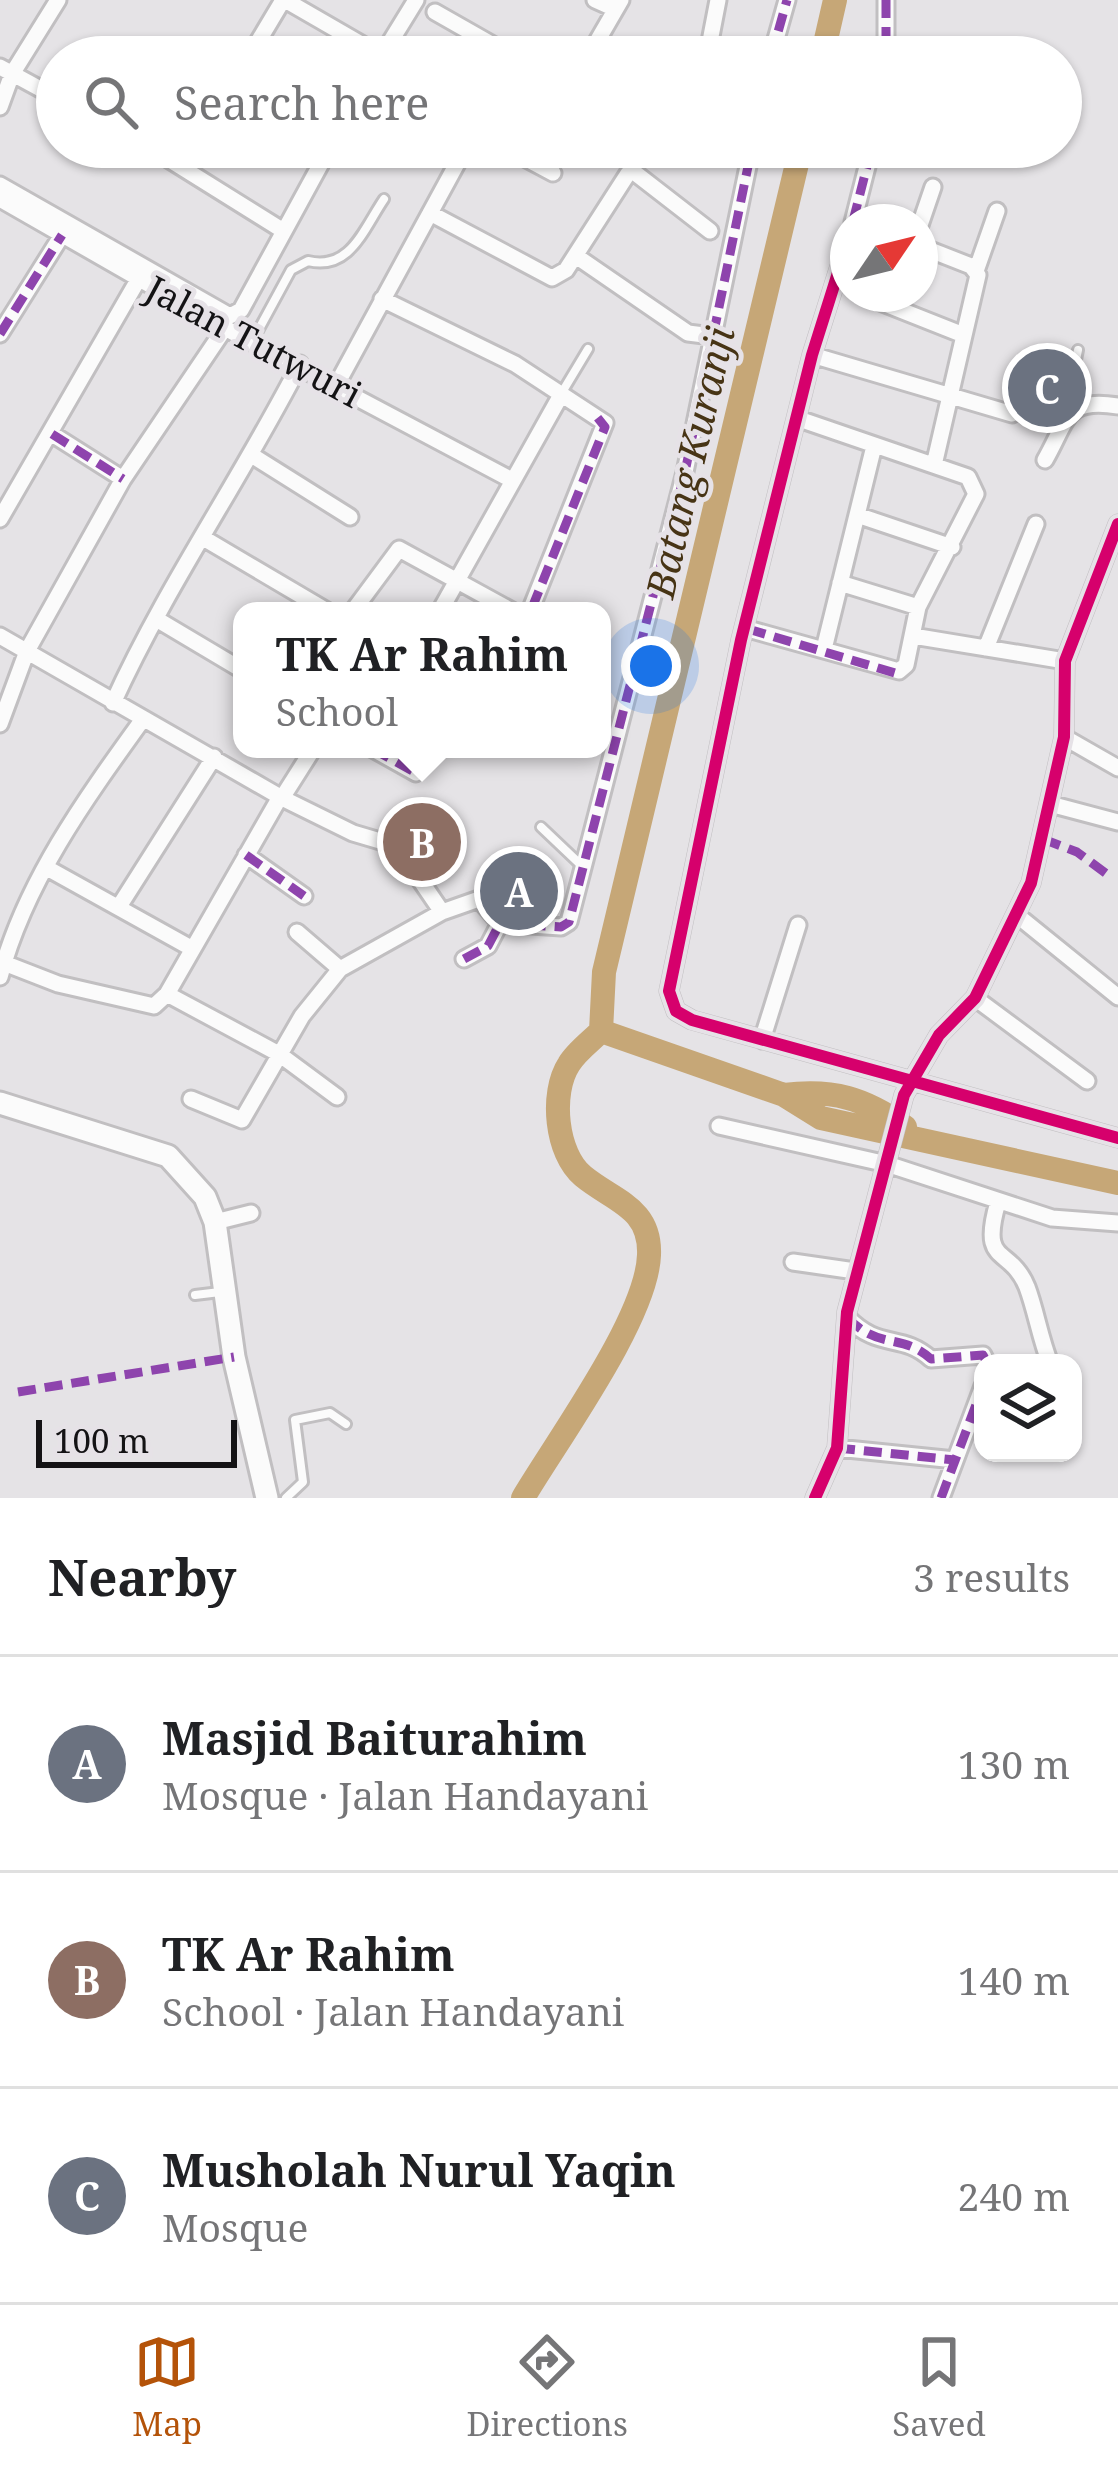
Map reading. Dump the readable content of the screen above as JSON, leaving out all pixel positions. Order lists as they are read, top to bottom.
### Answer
{
  "streets": {
    "street": ["Jalan Tutwuri"]
  },
  "water": ["Batang Kuranji"],
  "scale_bar": "100 m",
  "north": "top right",
  "page": {
    "search": "Search here",
    "pins": ["C", "B", "A"],
    "popup": ["TK Ar Rahim", "School"],
    "scale": "100 m",
    "heading": ["Nearby", "3 results"],
    "list": [
      {
        "mark": "A",
        "name": "Masjid Baiturahim",
        "note": "Mosque · Jalan Handayani",
        "value": "130 m"
      },
      {
        "mark": "B",
        "name": "TK Ar Rahim",
        "note": "School · Jalan Handayani",
        "value": "140 m"
      },
      {
        "mark": "C",
        "name": "Musholah Nurul Yaqin",
        "note": "Mosque",
        "value": "240 m"
      }
    ],
    "nav": ["Map", "Directions", "Saved"]
  }
}
